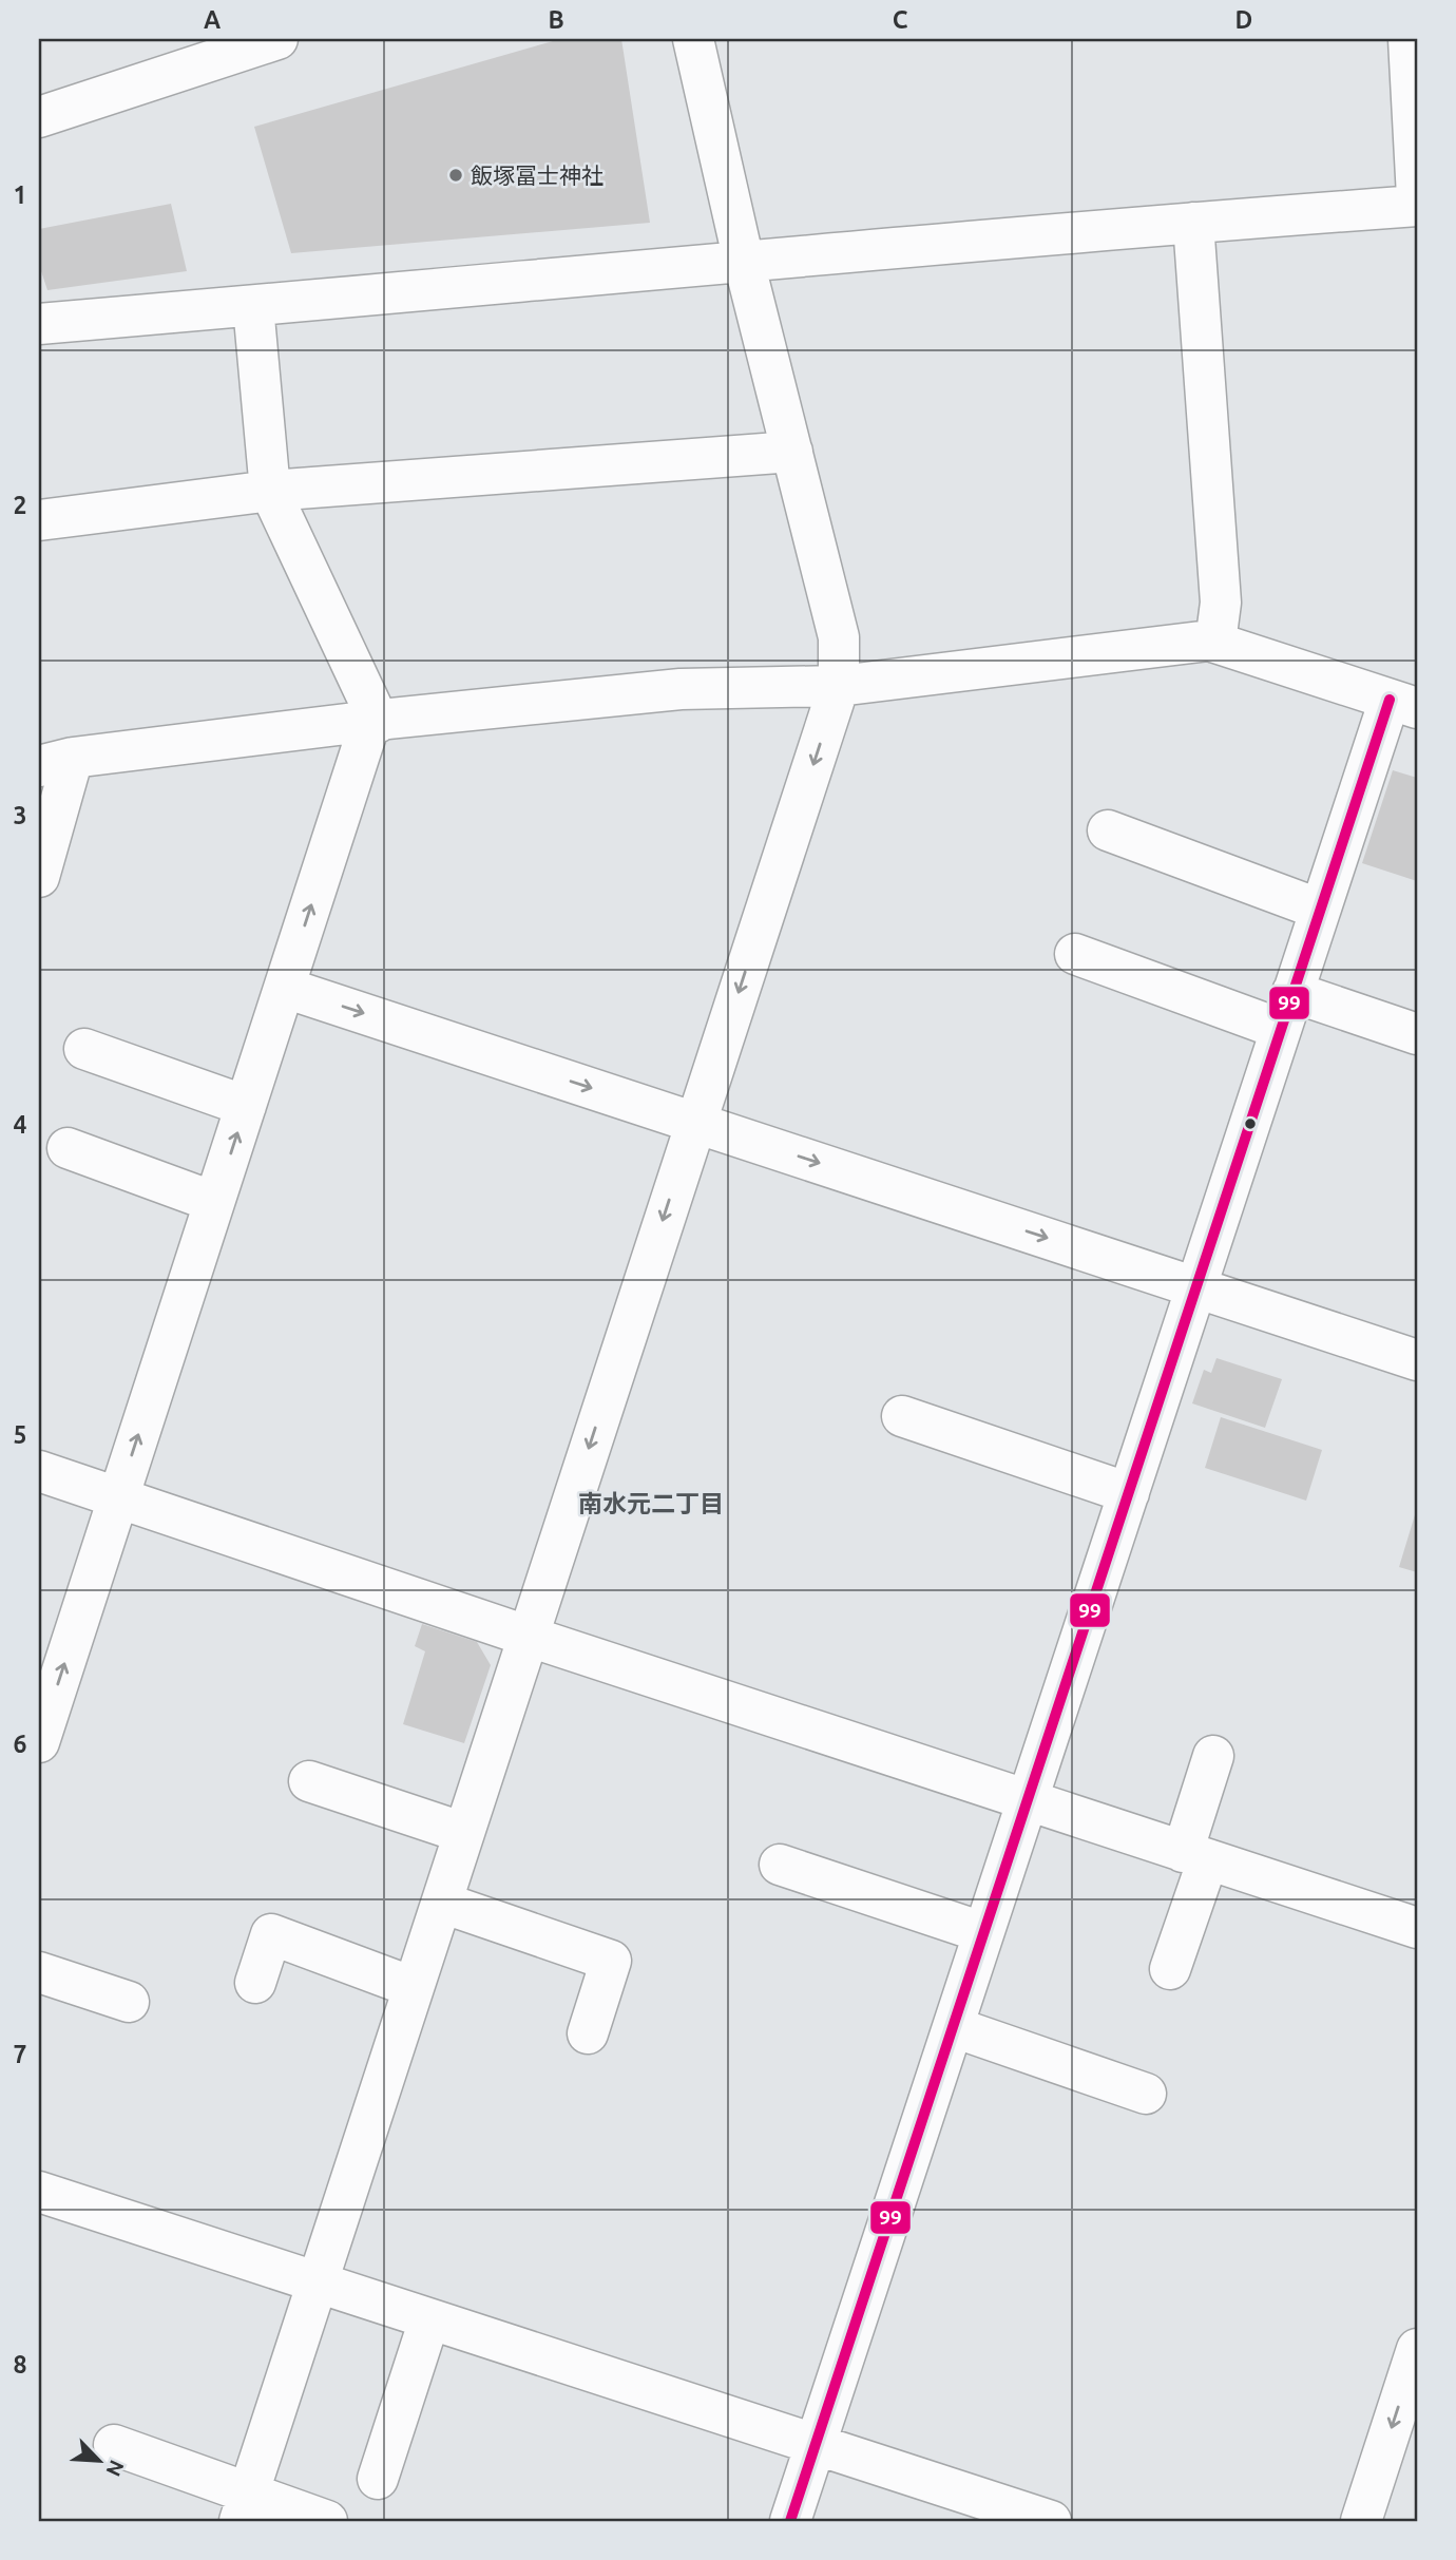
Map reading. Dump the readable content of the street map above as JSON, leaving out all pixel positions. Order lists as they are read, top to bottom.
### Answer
{
  "districts": ["南水元二丁目"],
  "places": ["飯塚冨士神社"],
  "lines": ["transit line 99"],
  "north": "bottom right",
  "grid": {
    "columns": [
      "A",
      "B",
      "C",
      "D"
    ],
    "rows": [
      "1",
      "2",
      "3",
      "4",
      "5",
      "6",
      "7",
      "8"
    ]
  }
}
